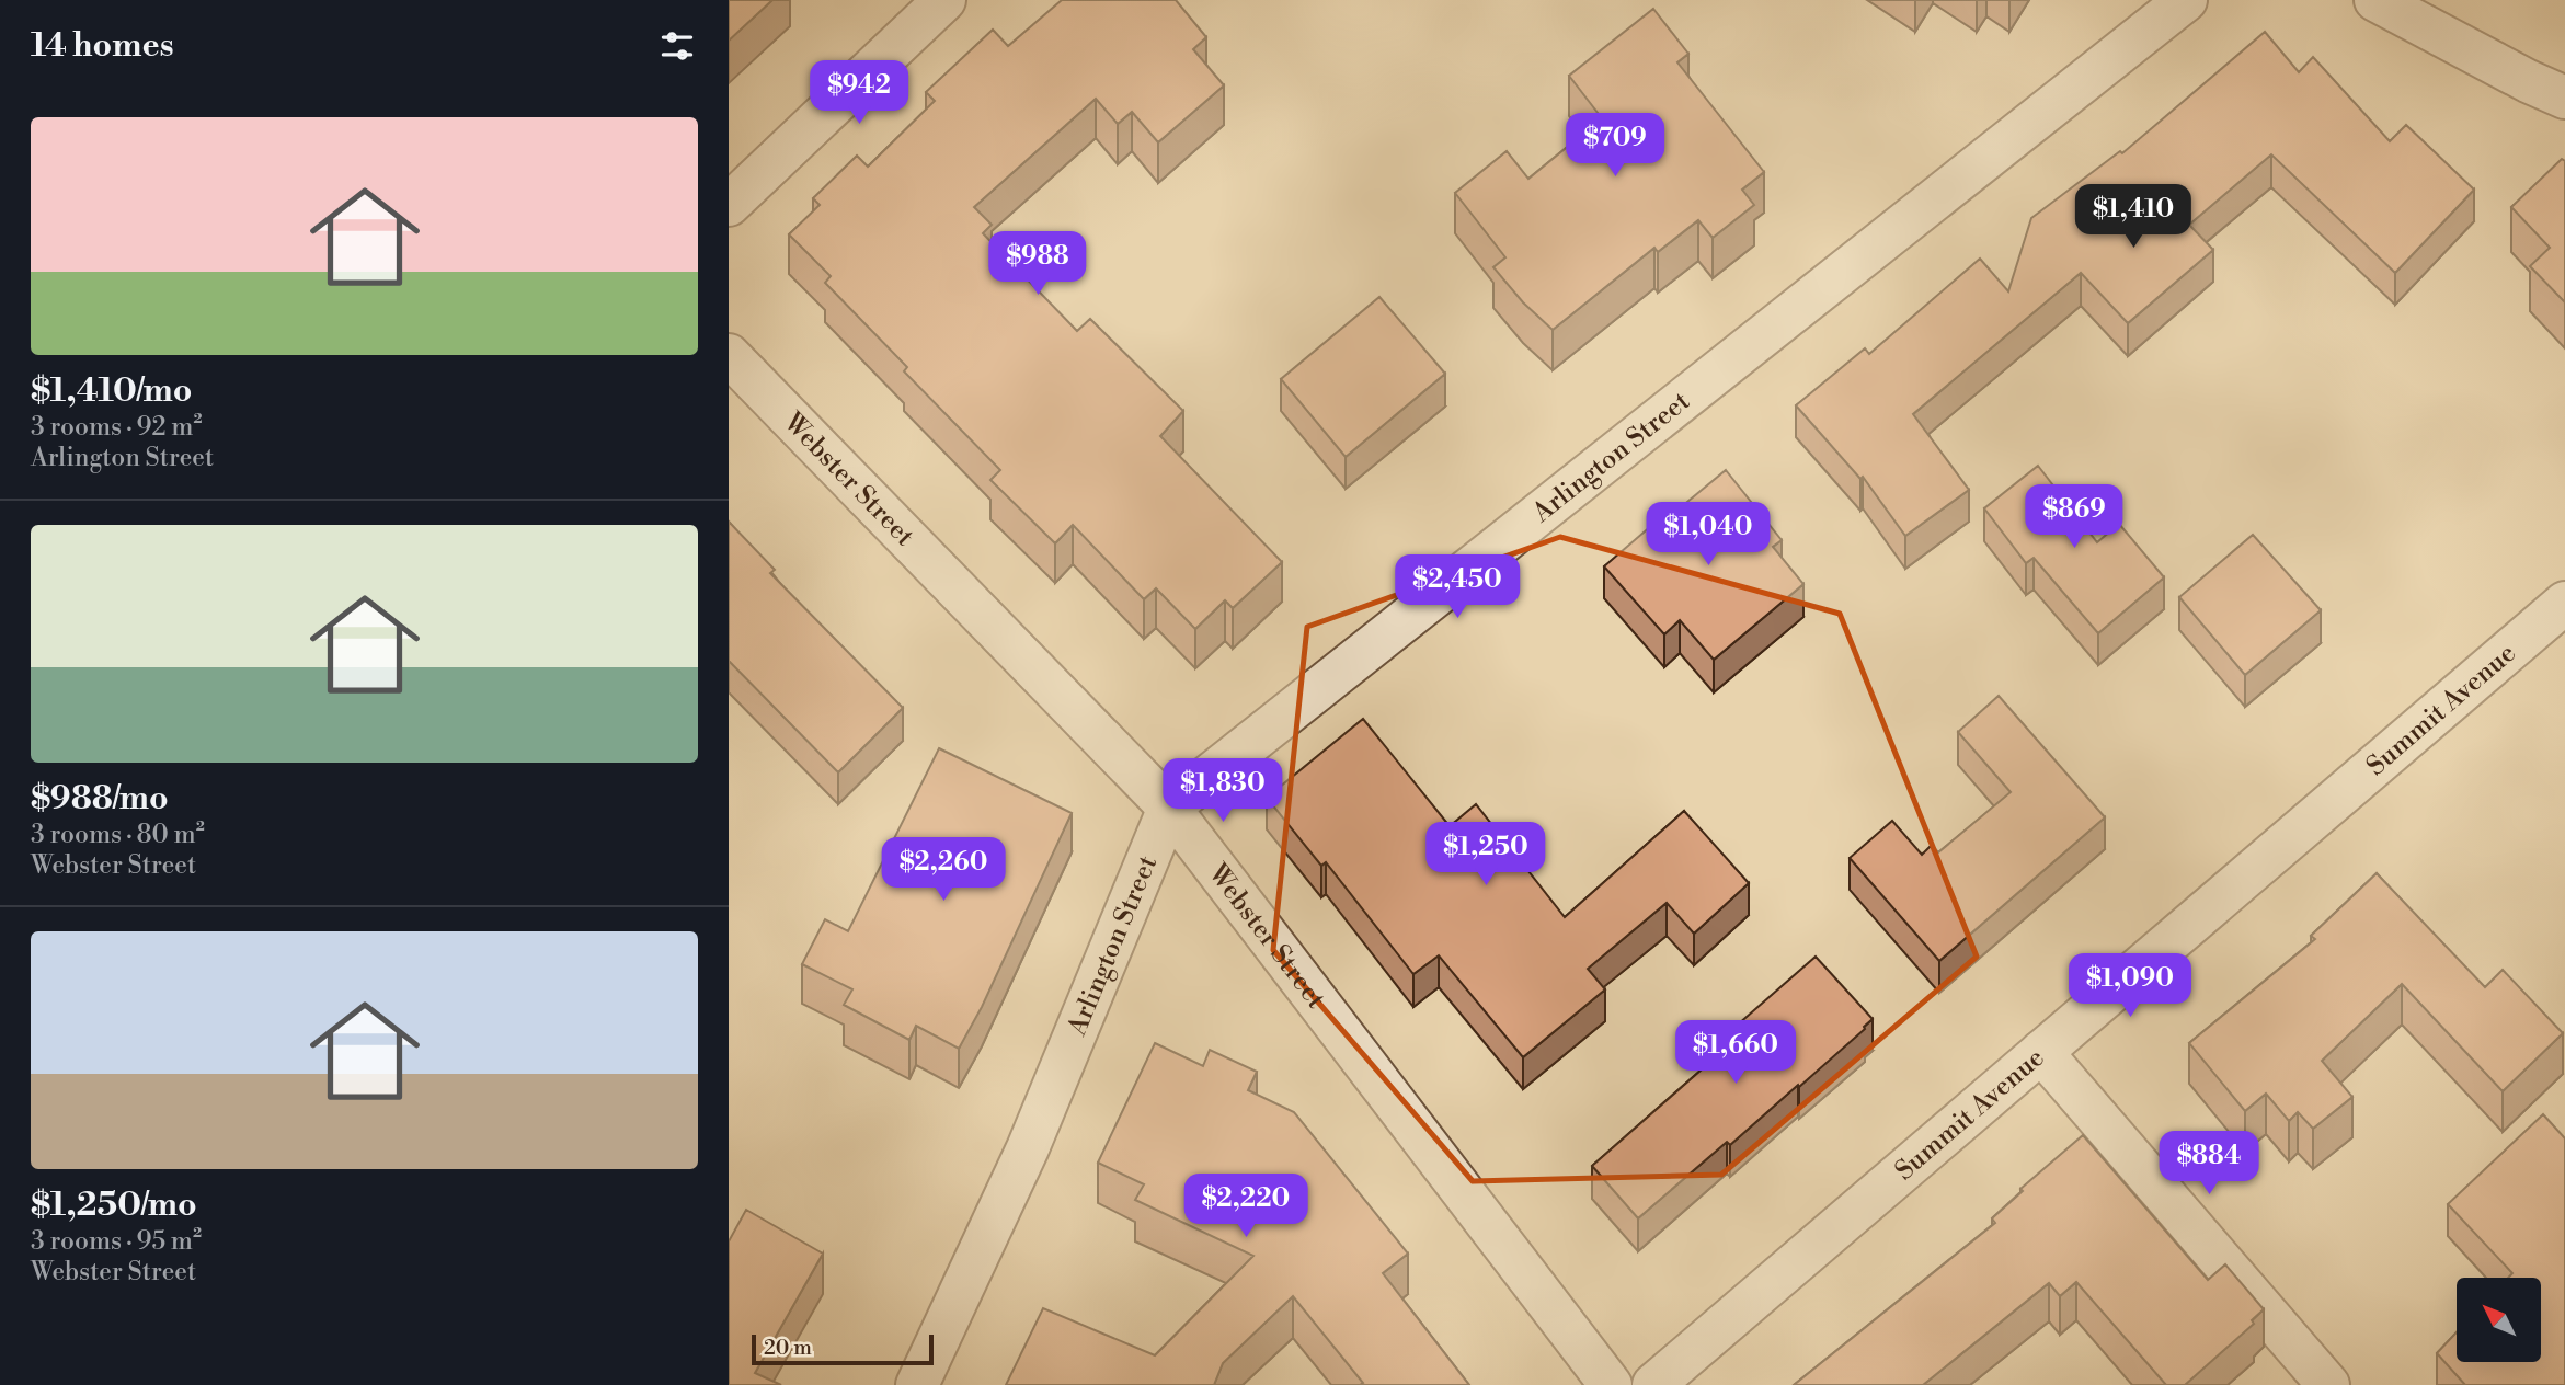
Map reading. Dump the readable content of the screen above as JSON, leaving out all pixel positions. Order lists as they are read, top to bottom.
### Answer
{
  "streets": {
    "street": ["Arlington Street", "Webster Street", "Summit Avenue"]
  },
  "crossings": [
    ["Arlington Street", "Webster Street"]
  ],
  "scale_bar": "20 m",
  "north": "top left",
  "page": {
    "heading": "14 homes",
    "price": [
      "$942",
      "$709",
      "$1,410",
      "$988",
      "$869",
      "$1,040",
      "$2,450",
      "$1,830",
      "$1,250",
      "$2,260",
      "$1,090",
      "$1,660",
      "$884",
      "$2,220"
    ],
    "list": [
      {
        "name": "$1,410/mo",
        "note": "3 rooms · 92 m² · Arlington Street"
      },
      {
        "name": "$988/mo",
        "note": "3 rooms · 80 m² · Webster Street"
      },
      {
        "name": "$1,250/mo",
        "note": "3 rooms · 95 m² · Webster Street"
      }
    ],
    "scale": "20 m"
  }
}
